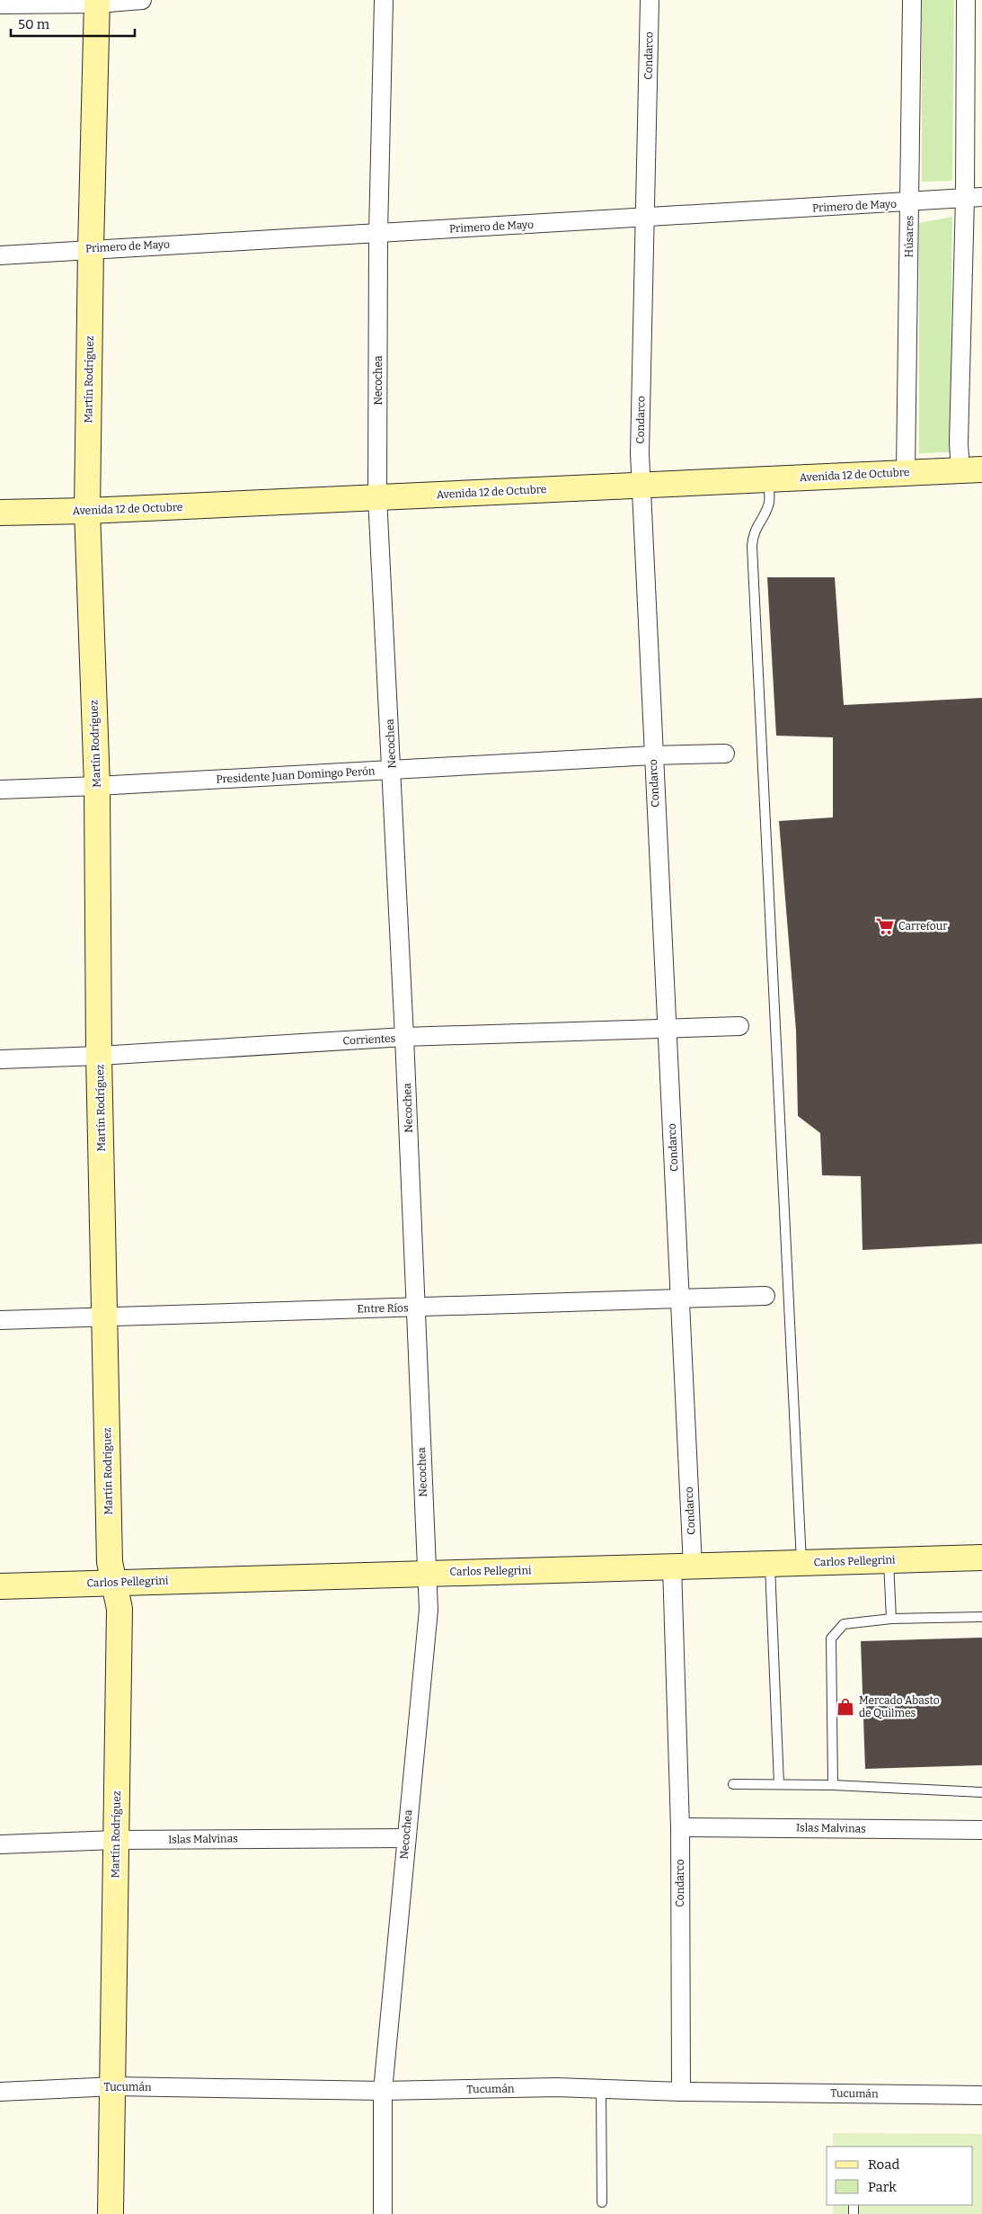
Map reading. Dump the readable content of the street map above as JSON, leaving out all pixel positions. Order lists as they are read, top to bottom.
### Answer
{
  "streets": {
    "street": [
      "Condarco",
      "Primero de Mayo",
      "Húsares",
      "Martín Rodríguez",
      "Necochea",
      "Avenida 12 de Octubre",
      "Presidente Juan Domingo Perón",
      "Corrientes",
      "Entre Ríos",
      "Carlos Pellegrini",
      "Islas Malvinas",
      "Tucumán"
    ]
  },
  "crossings": [
    ["Condarco", "Primero de Mayo"],
    ["Condarco", "Avenida 12 de Octubre"],
    ["Condarco", "Presidente Juan Domingo Perón"],
    ["Condarco", "Corrientes"],
    ["Condarco", "Entre Ríos"],
    ["Condarco", "Carlos Pellegrini"],
    ["Condarco", "Islas Malvinas"],
    ["Condarco", "Tucumán"],
    ["Primero de Mayo", "Húsares"],
    ["Primero de Mayo", "Martín Rodríguez"],
    ["Primero de Mayo", "Necochea"],
    ["Húsares", "Avenida 12 de Octubre"],
    ["Martín Rodríguez", "Avenida 12 de Octubre"],
    ["Martín Rodríguez", "Presidente Juan Domingo Perón"],
    ["Martín Rodríguez", "Corrientes"],
    ["Martín Rodríguez", "Entre Ríos"],
    ["Martín Rodríguez", "Carlos Pellegrini"],
    ["Martín Rodríguez", "Islas Malvinas"],
    ["Martín Rodríguez", "Tucumán"],
    ["Necochea", "Avenida 12 de Octubre"],
    ["Necochea", "Presidente Juan Domingo Perón"],
    ["Necochea", "Corrientes"],
    ["Necochea", "Entre Ríos"],
    ["Necochea", "Carlos Pellegrini"],
    ["Necochea", "Islas Malvinas"],
    ["Necochea", "Tucumán"]
  ],
  "places": {
    "supermarket": ["Carrefour"],
    "shop": ["Mercado Abasto de Quilmes"]
  },
  "legend": ["Road", "Park"],
  "scale_bar": "50 m"
}
